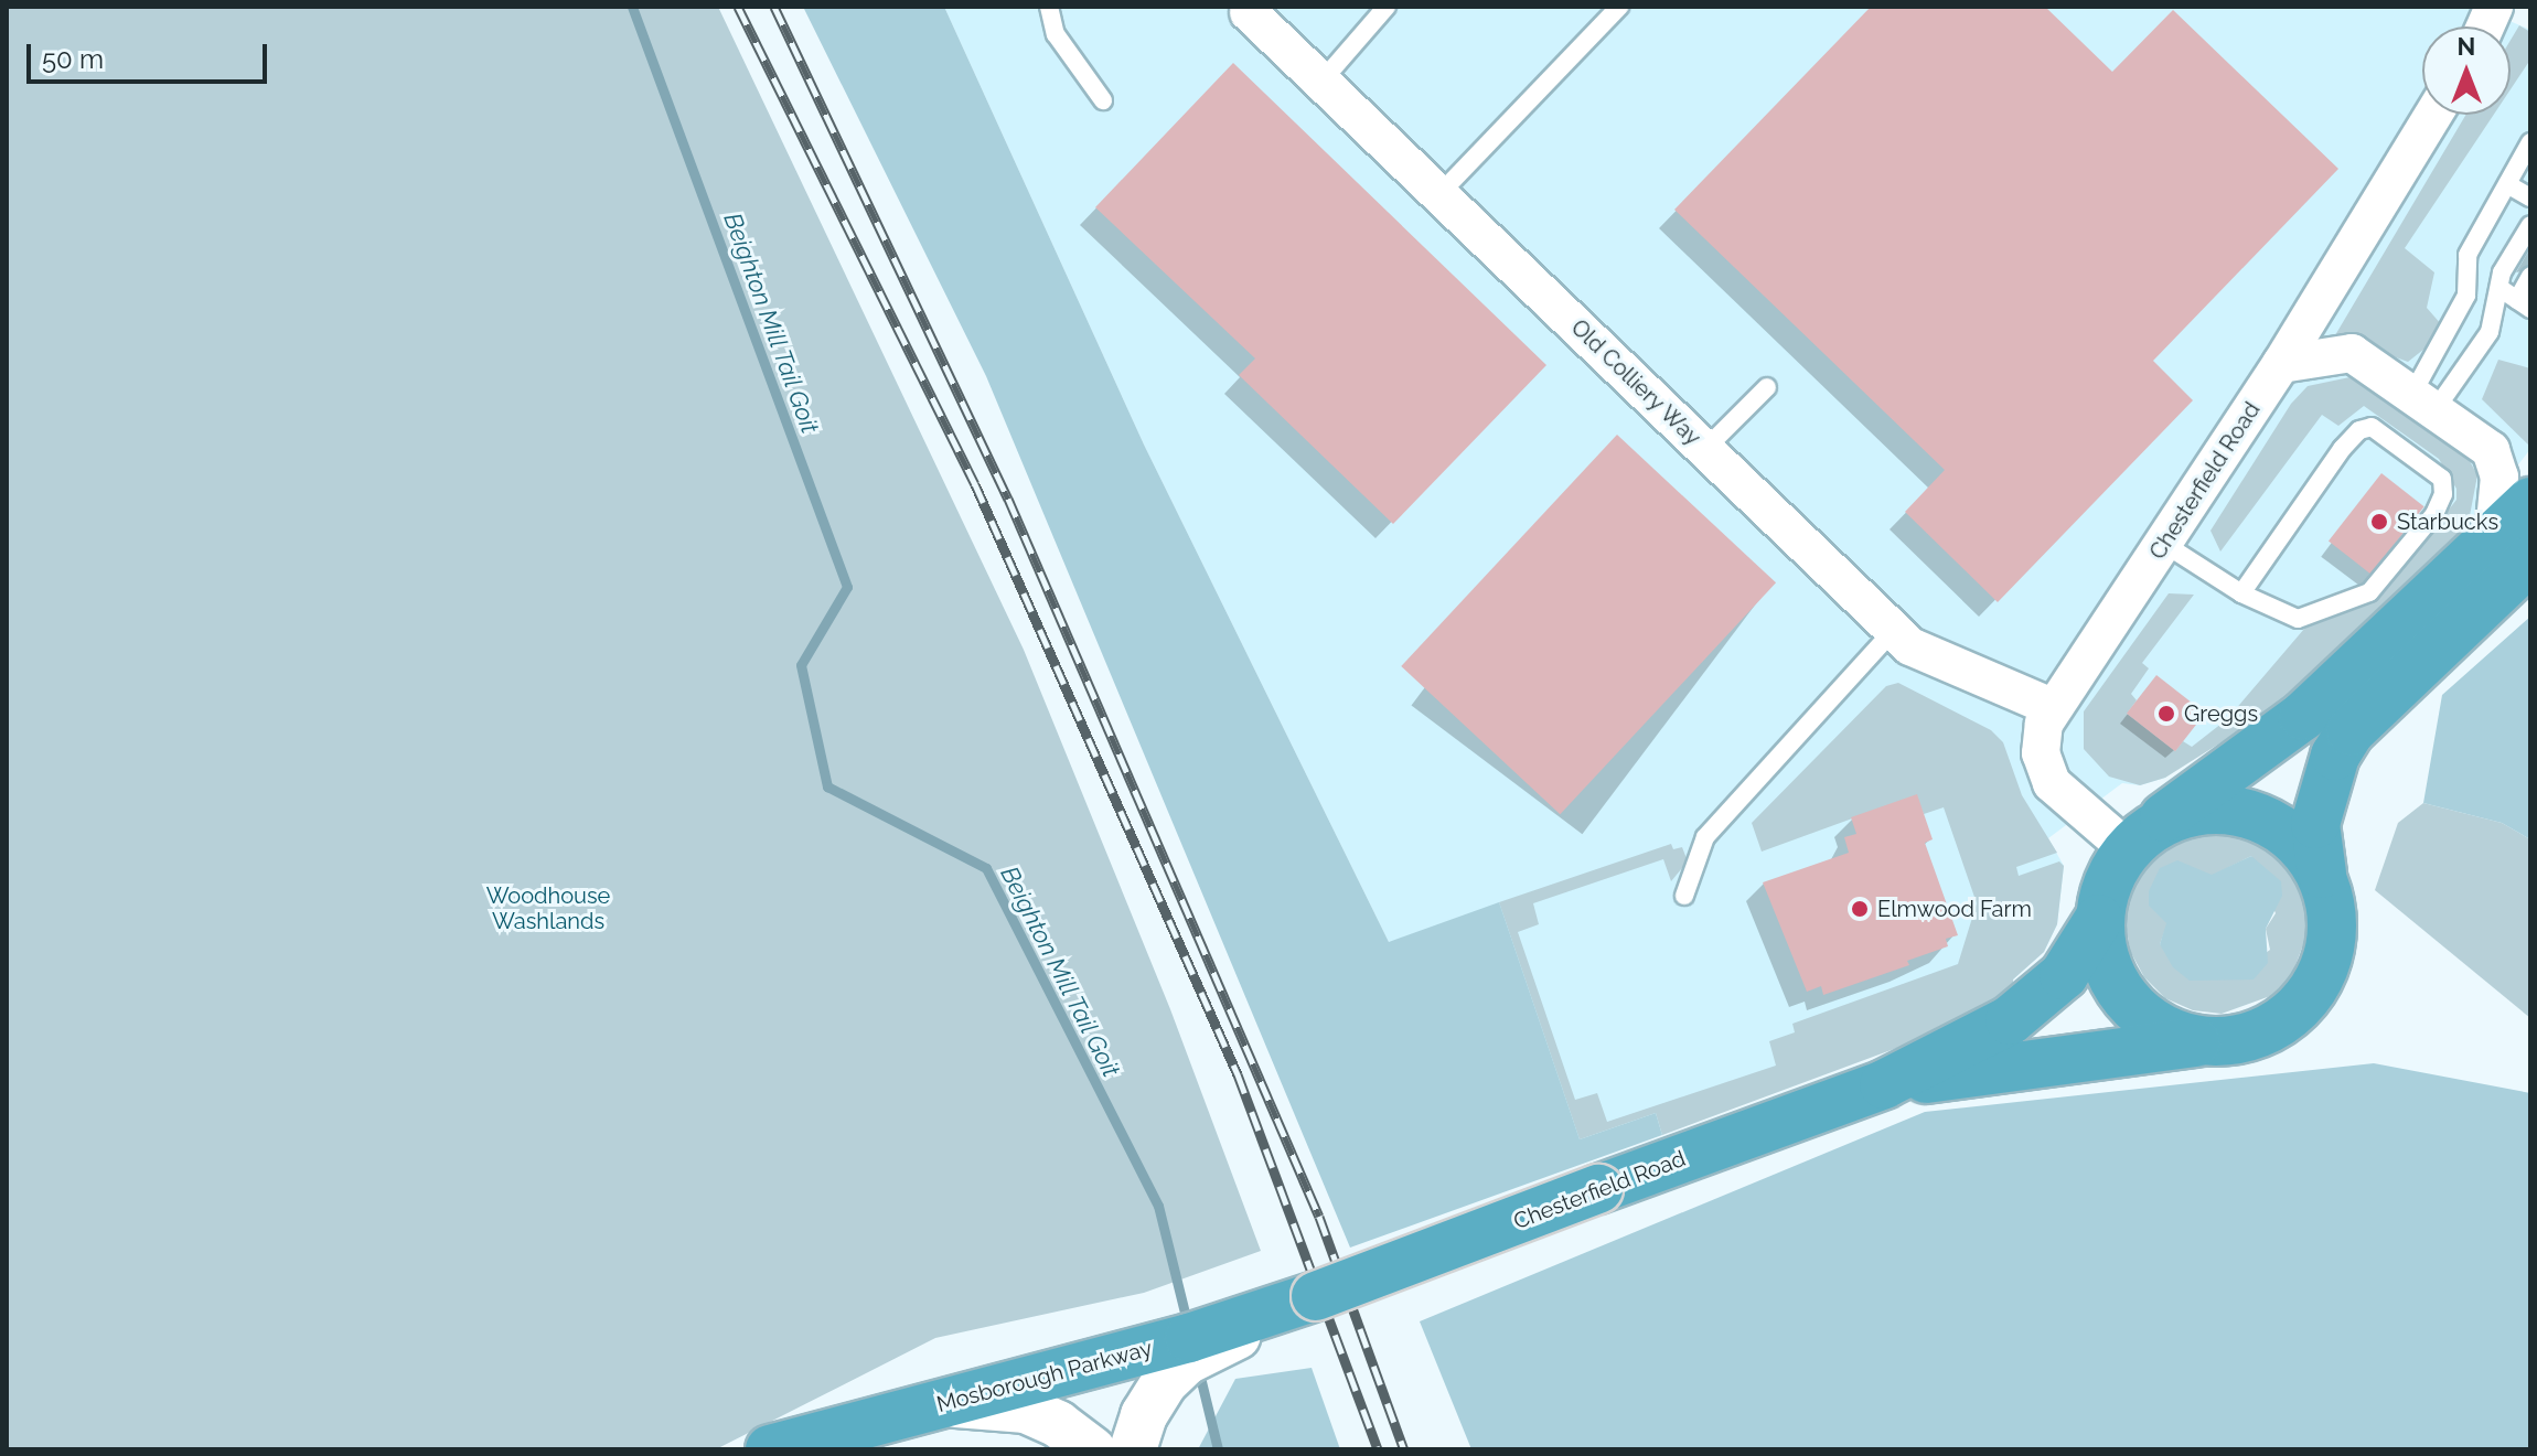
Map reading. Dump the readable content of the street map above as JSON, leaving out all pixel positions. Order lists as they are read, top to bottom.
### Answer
{
  "streets": {
    "highway": ["Chesterfield Road", "Mosborough Parkway"],
    "street": ["Old Colliery Way"]
  },
  "crossings": [
    ["Old Colliery Way", "Chesterfield Road"],
    ["Chesterfield Road", "Mosborough Parkway"]
  ],
  "water": ["Beighton Mill Tail Goit"],
  "parks": ["Woodhouse Washlands"],
  "places": ["Starbucks", "Greggs", "Elmwood Farm"],
  "scale_bar": "50 m",
  "north": "top"
}
